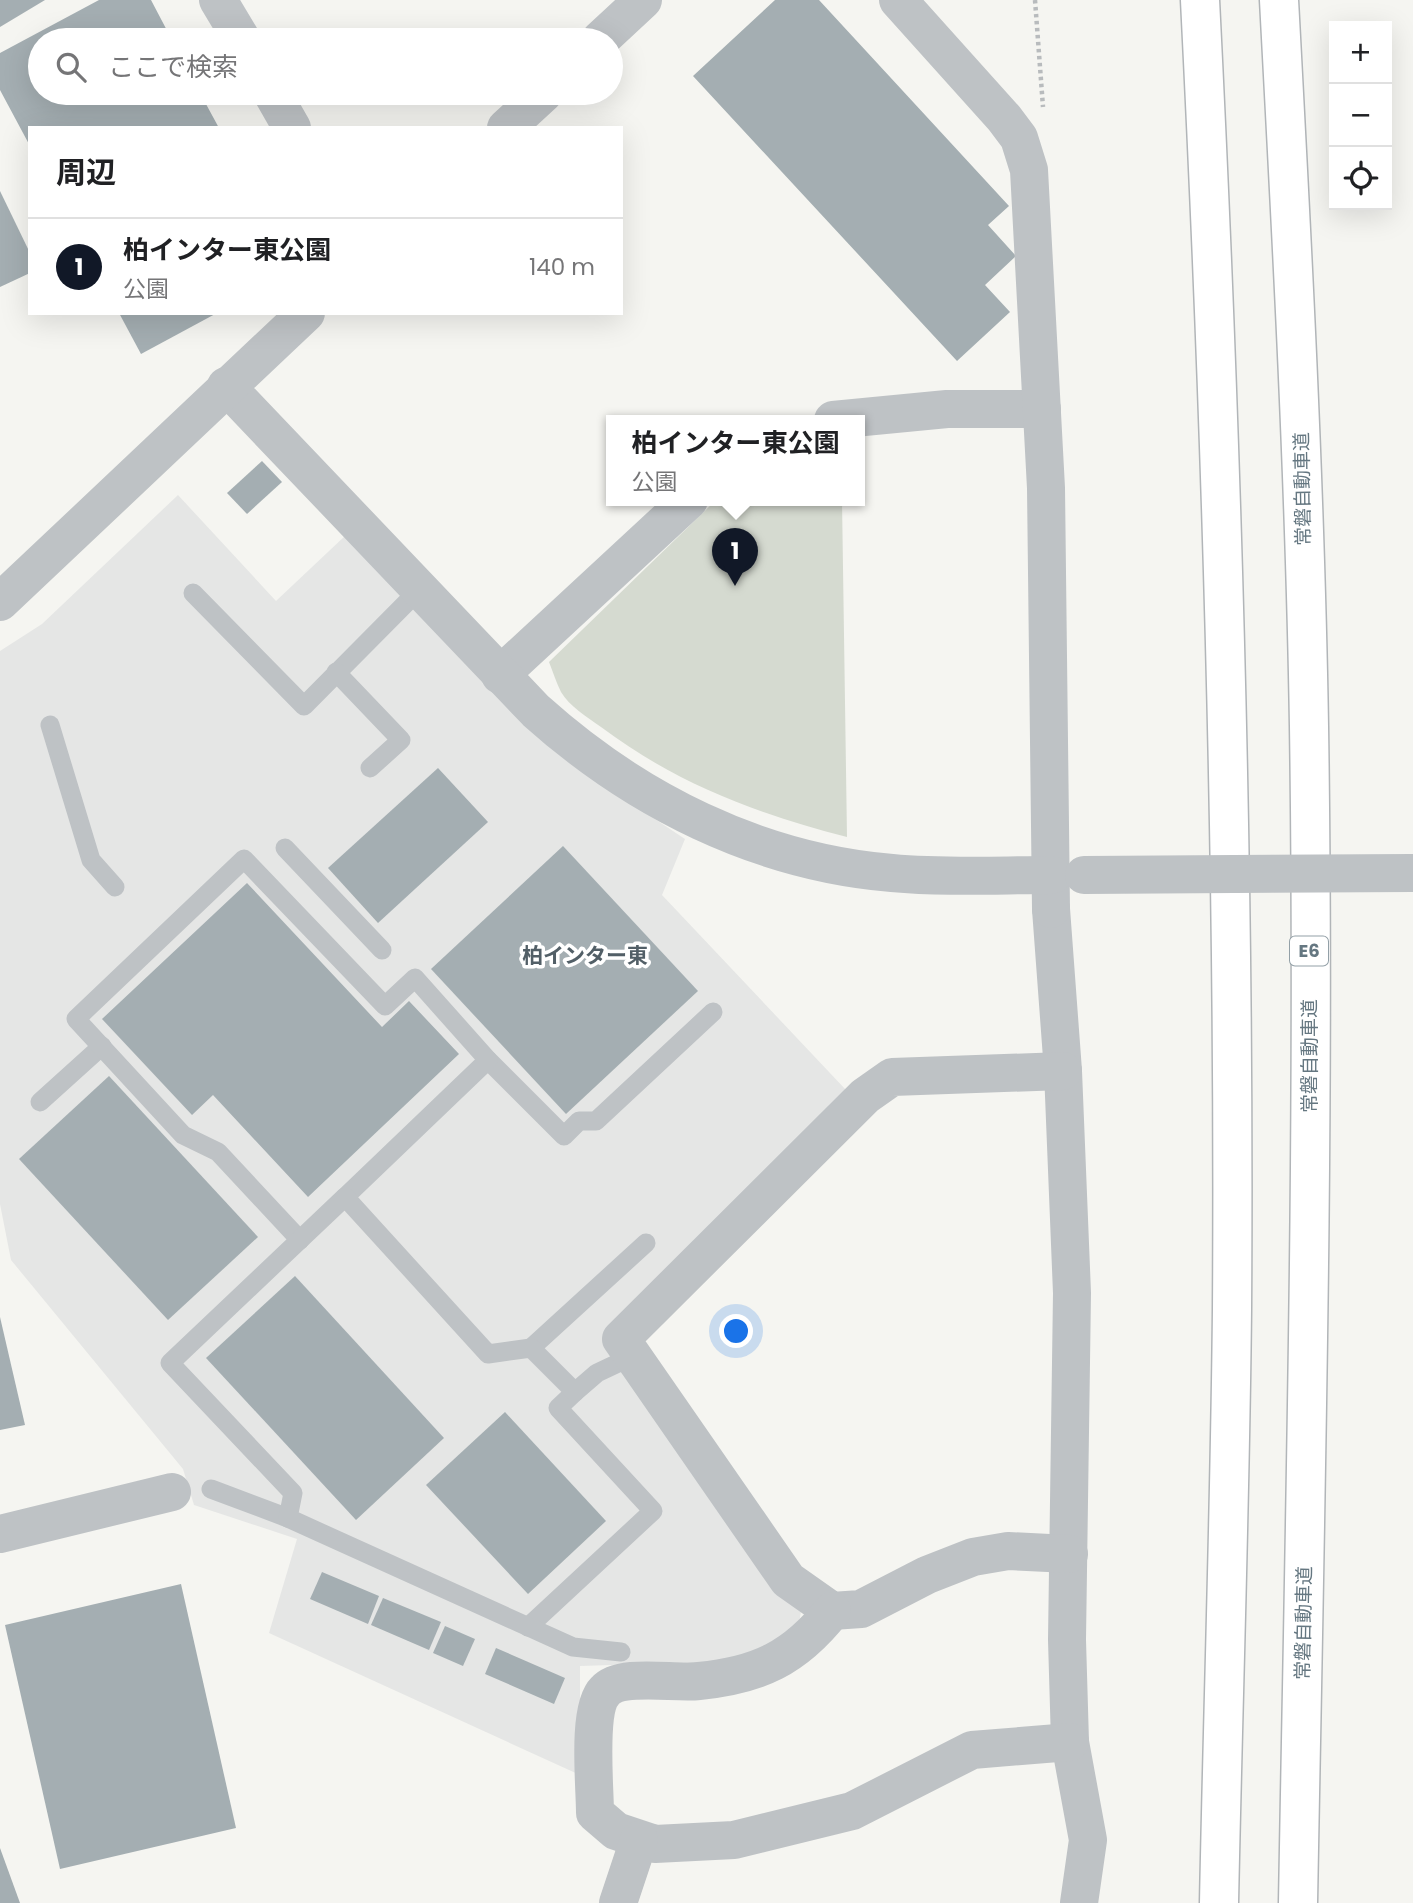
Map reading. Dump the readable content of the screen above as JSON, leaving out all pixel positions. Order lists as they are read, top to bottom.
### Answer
{
  "streets": {
    "highway": ["常磐自動車道", "E6"]
  },
  "districts": ["柏インター東"],
  "page": {
    "map_buttons": ["+", "−"],
    "search": "ここで検索",
    "heading": "周辺",
    "list": [
      {
        "mark": "1",
        "name": "柏インター東公園",
        "note": "公園",
        "value": "140 m"
      }
    ],
    "popup": ["柏インター東公園", "公園"],
    "pins": "1"
  }
}
